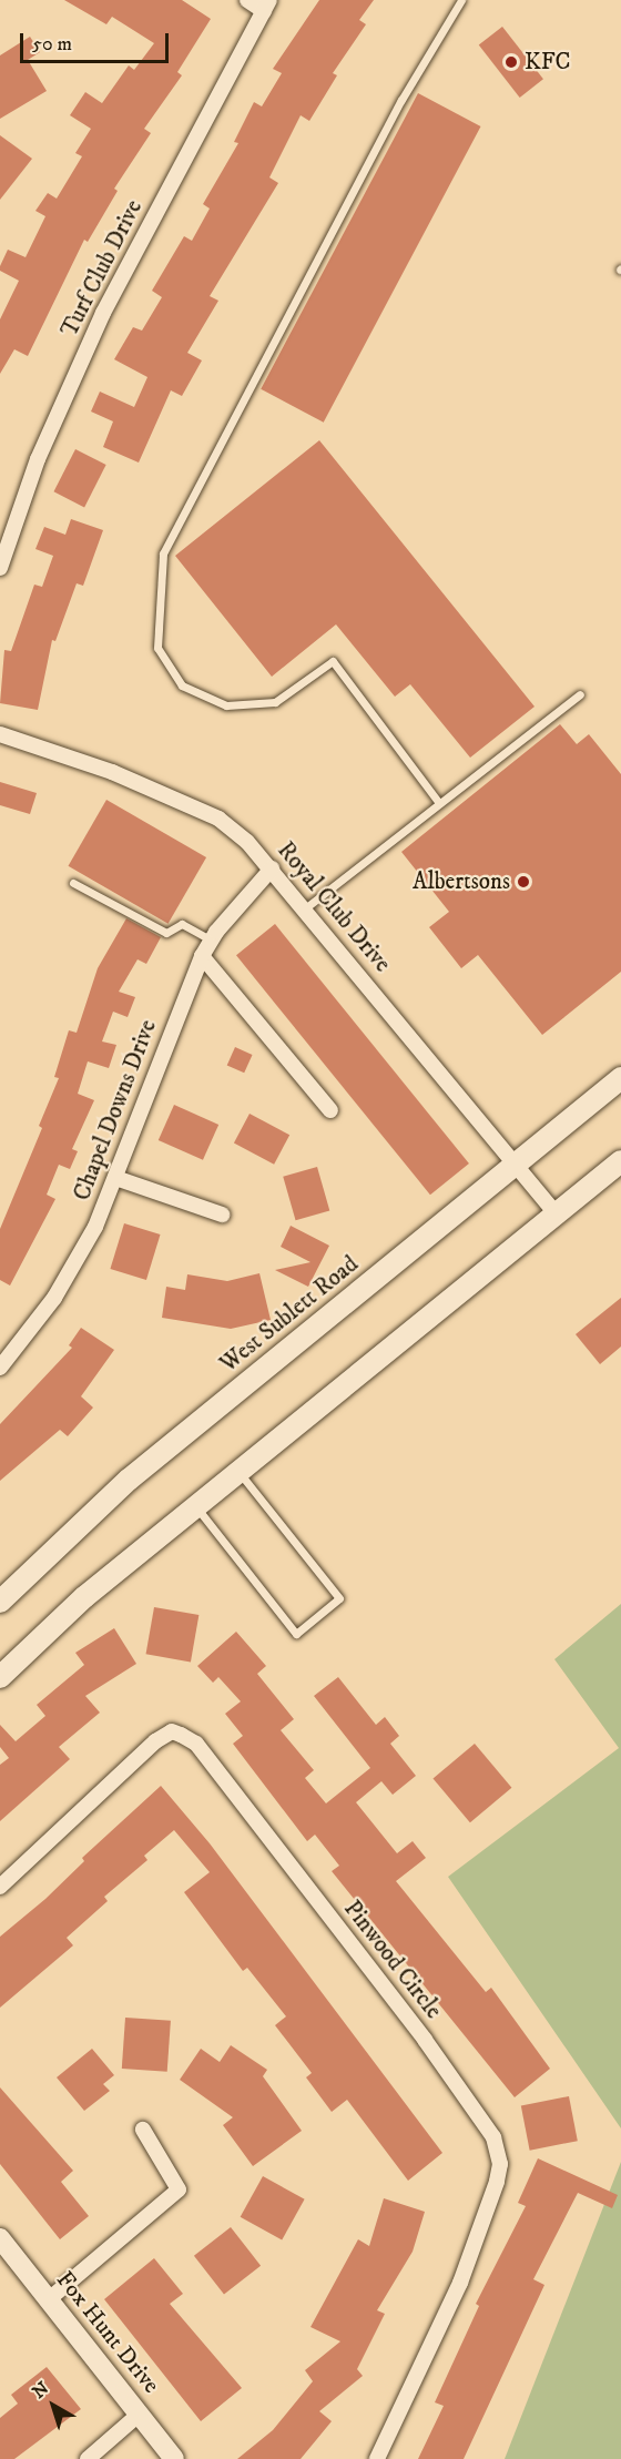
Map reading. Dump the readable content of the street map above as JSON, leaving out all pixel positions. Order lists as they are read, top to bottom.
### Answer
{
  "streets": {
    "main road": ["West Sublett Road"],
    "street": [
      "Turf Club Drive",
      "Royal Club Drive",
      "Chapel Downs Drive",
      "Pinwood Circle",
      "Fox Hunt Drive"
    ]
  },
  "crossings": [
    ["Royal Club Drive", "Chapel Downs Drive"],
    ["Royal Club Drive", "West Sublett Road"]
  ],
  "places": ["KFC", "Albertsons"],
  "scale_bar": "50 m",
  "north": "top left"
}
